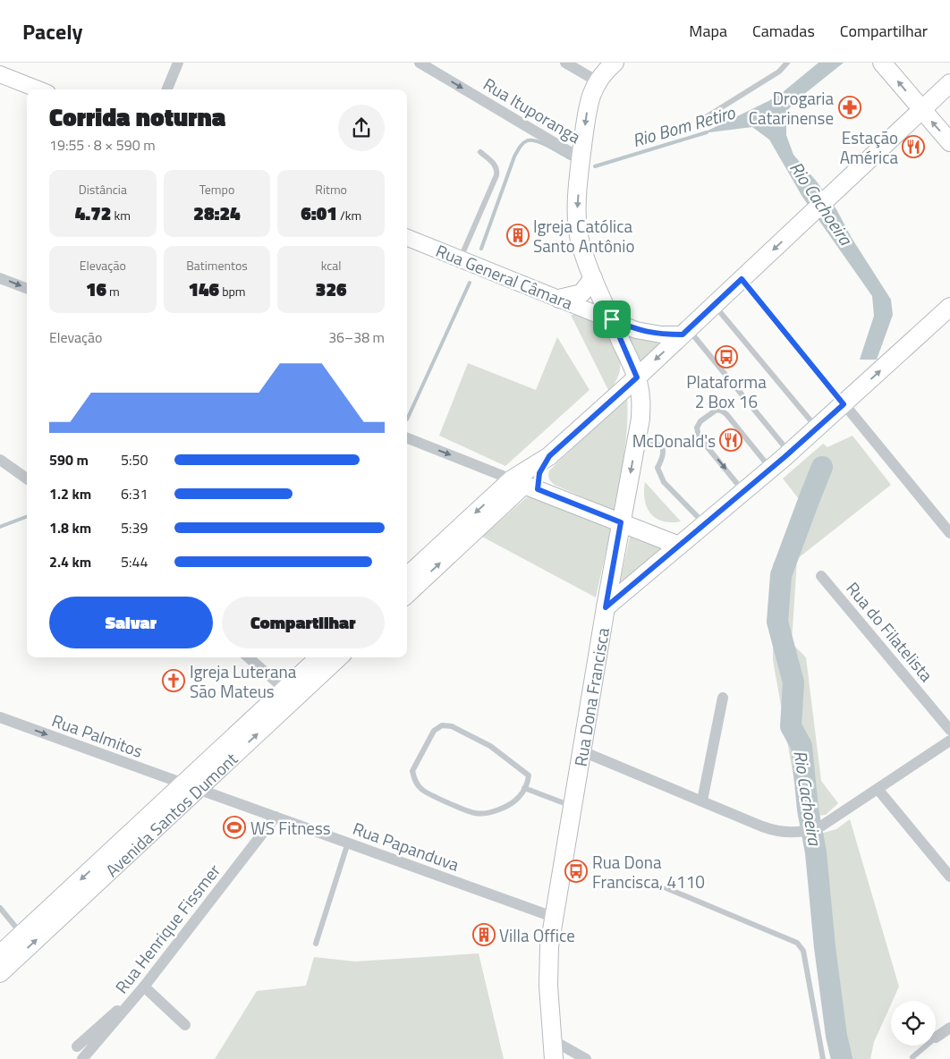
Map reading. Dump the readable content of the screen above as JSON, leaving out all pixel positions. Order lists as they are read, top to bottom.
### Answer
{
  "streets": {
    "main road": ["Rua General Câmara", "Rua Dona Francisca", "Avenida Santos Dumont"],
    "street": [
      "Rua Ituporanga",
      "Rua do Filatelista",
      "Rua Palmitos",
      "Rua Papanduva",
      "Rua Henrique Fissmer"
    ]
  },
  "crossings": [
    ["Rua Ituporanga", "Rua Dona Francisca"],
    ["Rua General Câmara", "Rua Dona Francisca"],
    ["Rua Dona Francisca", "Rua Papanduva"],
    ["Rua Palmitos", "Avenida Santos Dumont"],
    ["Rua Palmitos", "Rua Papanduva"],
    ["Avenida Santos Dumont", "Rua Papanduva"],
    ["Rua Papanduva", "Rua Henrique Fissmer"]
  ],
  "one_way": ["Rua Ituporanga", "Rua Palmitos"],
  "water": ["Rio Bom Retiro", "Rio Cachoeira"],
  "places": {
    "pharmacy": ["Drogaria Catarinense"],
    "restaurant": ["Estação América", "McDonald's"],
    "building": ["Igreja Católica Santo Antônio", "Villa Office"],
    "bus stop": ["Plataforma 2 Box 16", "Rua Dona Francisca, 4110"],
    "church": ["Igreja Luterana São Mateus"],
    "sports": ["WS Fitness"]
  },
  "page": {
    "header": "Pacely",
    "nav": ["Mapa", "Camadas", "Compartilhar"],
    "heading": ["Corrida noturna", "19:55 · 8 × 590 m"],
    "stats": [
      ["Distância", "4.72 km"],
      ["Tempo", "28:24"],
      ["Ritmo", "6:01 /km"],
      ["Elevação", "16 m"],
      ["Batimentos", "146 bpm"],
      ["kcal", "326"]
    ],
    "chart": ["Elevação", "36–38 m"],
    "list": [
      {
        "name": "590 m",
        "note": "5:50"
      },
      {
        "name": "1.2 km",
        "note": "6:31"
      },
      {
        "name": "1.8 km",
        "note": "5:39"
      },
      {
        "name": "2.4 km",
        "note": "5:44"
      }
    ],
    "buttons": ["Salvar", "Compartilhar"]
  }
}
